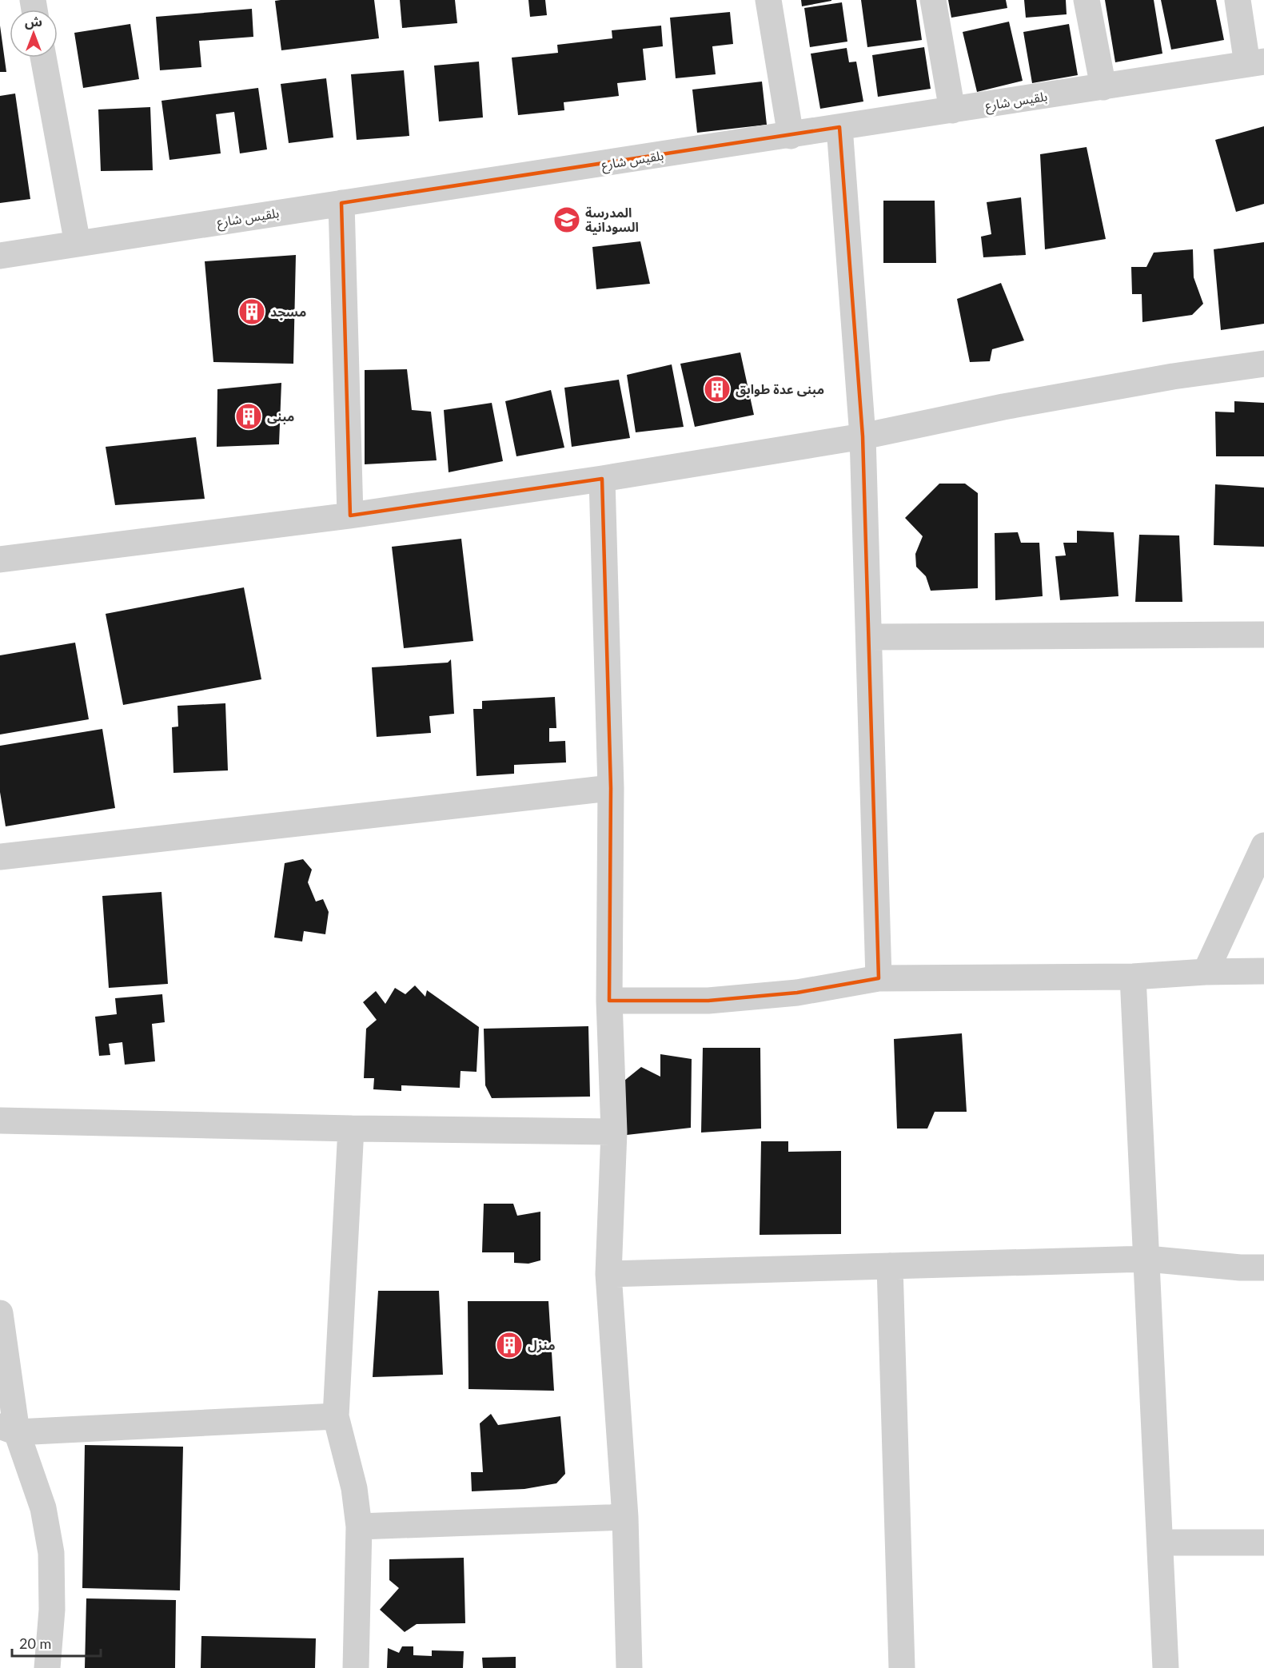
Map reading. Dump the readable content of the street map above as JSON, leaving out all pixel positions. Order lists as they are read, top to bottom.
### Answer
{
  "streets": {
    "street": ["بلقيس شارع"]
  },
  "places": {
    "school or university": ["المدرسة السودانية"],
    "building": [
      "مسجد",
      "مبنى عدة طوابق",
      "مبنى",
      "منزل"
    ]
  },
  "scale_bar": "20 m",
  "north": "top"
}
